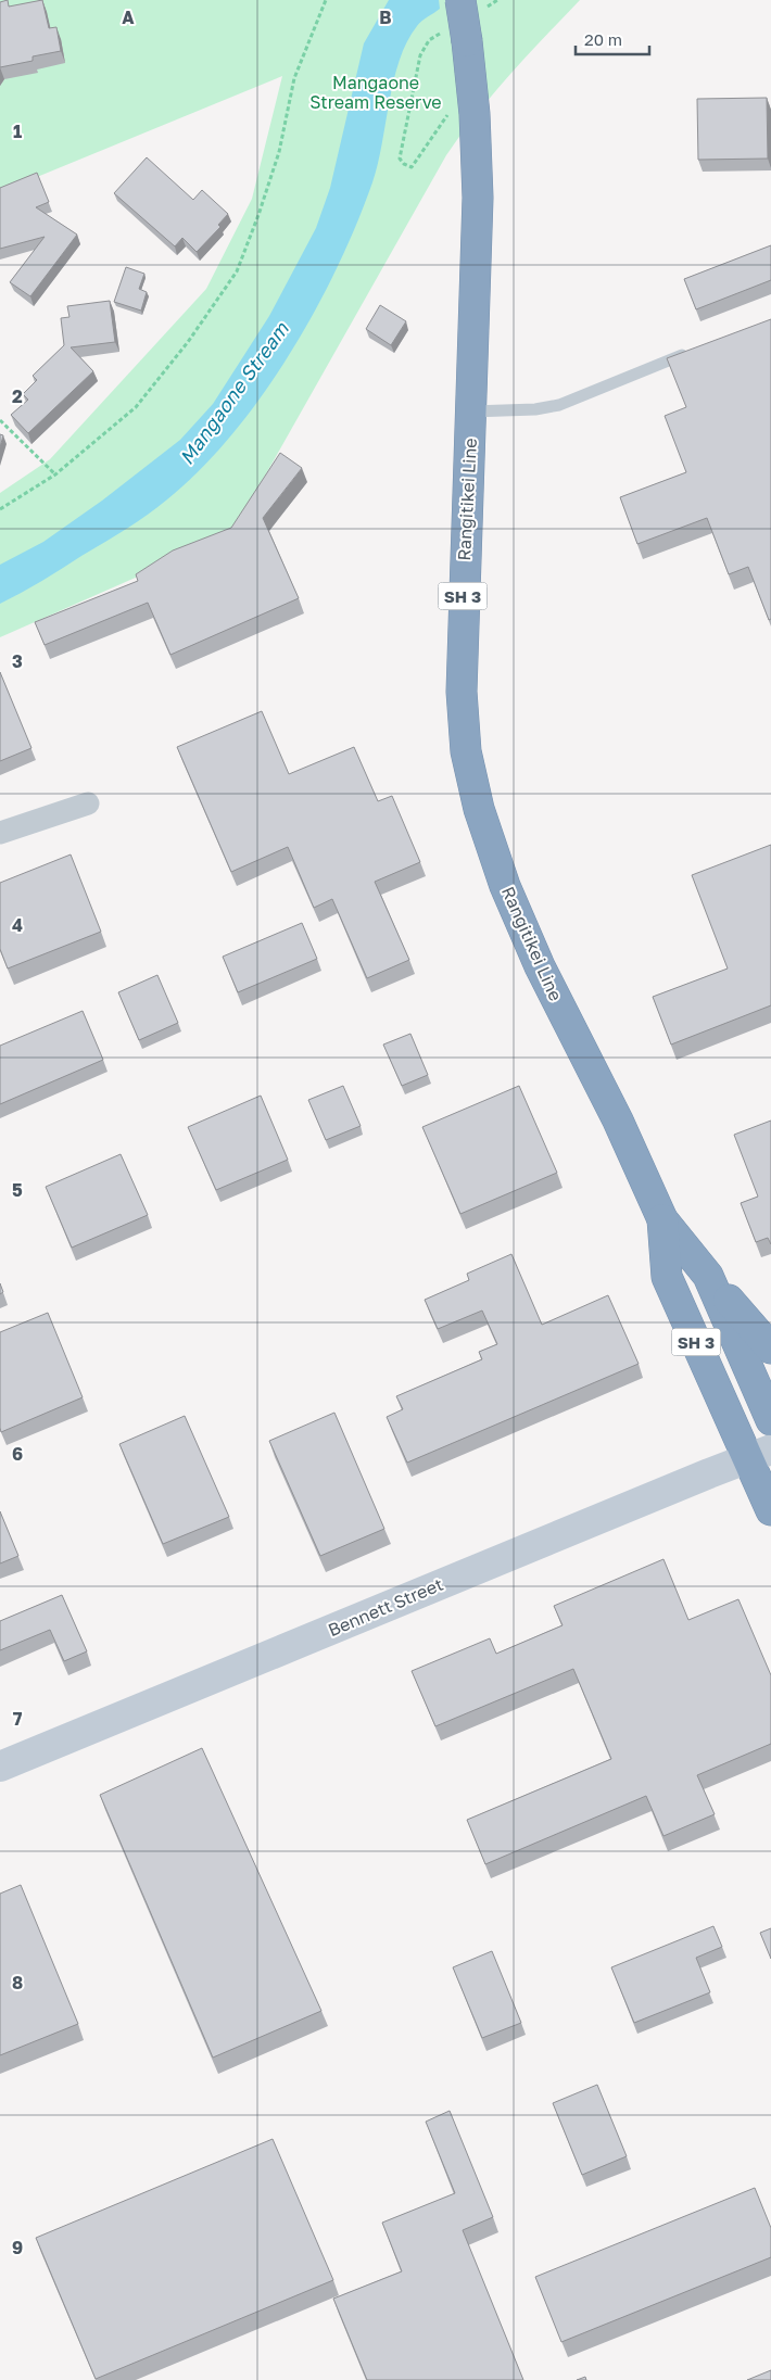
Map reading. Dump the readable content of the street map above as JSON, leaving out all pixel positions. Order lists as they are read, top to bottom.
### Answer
{
  "streets": {
    "highway": ["Rangitikei Line", "SH 3"],
    "street": ["Bennett Street"]
  },
  "crossings": [
    ["Rangitikei Line", "Bennett Street"]
  ],
  "water": ["Mangaone Stream"],
  "parks": ["Mangaone Stream Reserve"],
  "scale_bar": "20 m",
  "grid": {
    "columns": ["A", "B"],
    "rows": [
      "1",
      "2",
      "3",
      "4",
      "5",
      "6",
      "7",
      "8",
      "9"
    ]
  }
}
